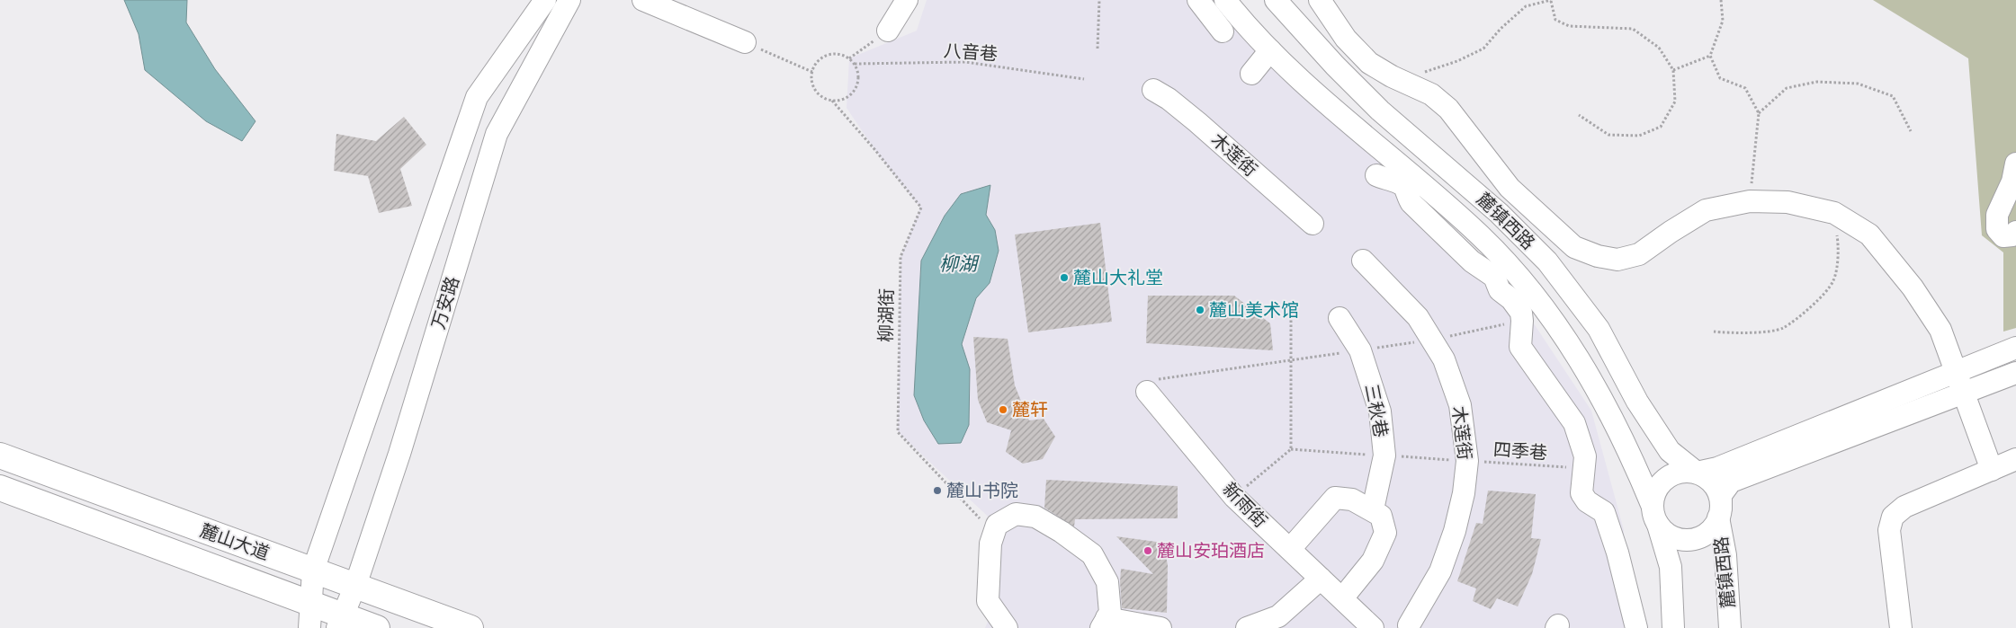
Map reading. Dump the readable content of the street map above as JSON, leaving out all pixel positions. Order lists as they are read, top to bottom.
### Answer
{
  "streets": {
    "highway": ["麓山大道"],
    "street": [
      "木莲街",
      "麓镇西路",
      "万安路",
      "三秋巷",
      "新雨街"
    ],
    "path": ["八音巷", "柳湖街", "四季巷"]
  },
  "crossings": [
    ["八音巷", "柳湖街"],
    ["木莲街", "四季巷"],
    ["万安路", "麓山大道"],
    ["三秋巷", "四季巷"]
  ],
  "water": ["柳湖"],
  "places": [
    "麓山大礼堂",
    "麓山美术馆",
    "麓轩",
    "麓山书院",
    "麓山安珀酒店"
  ]
}
